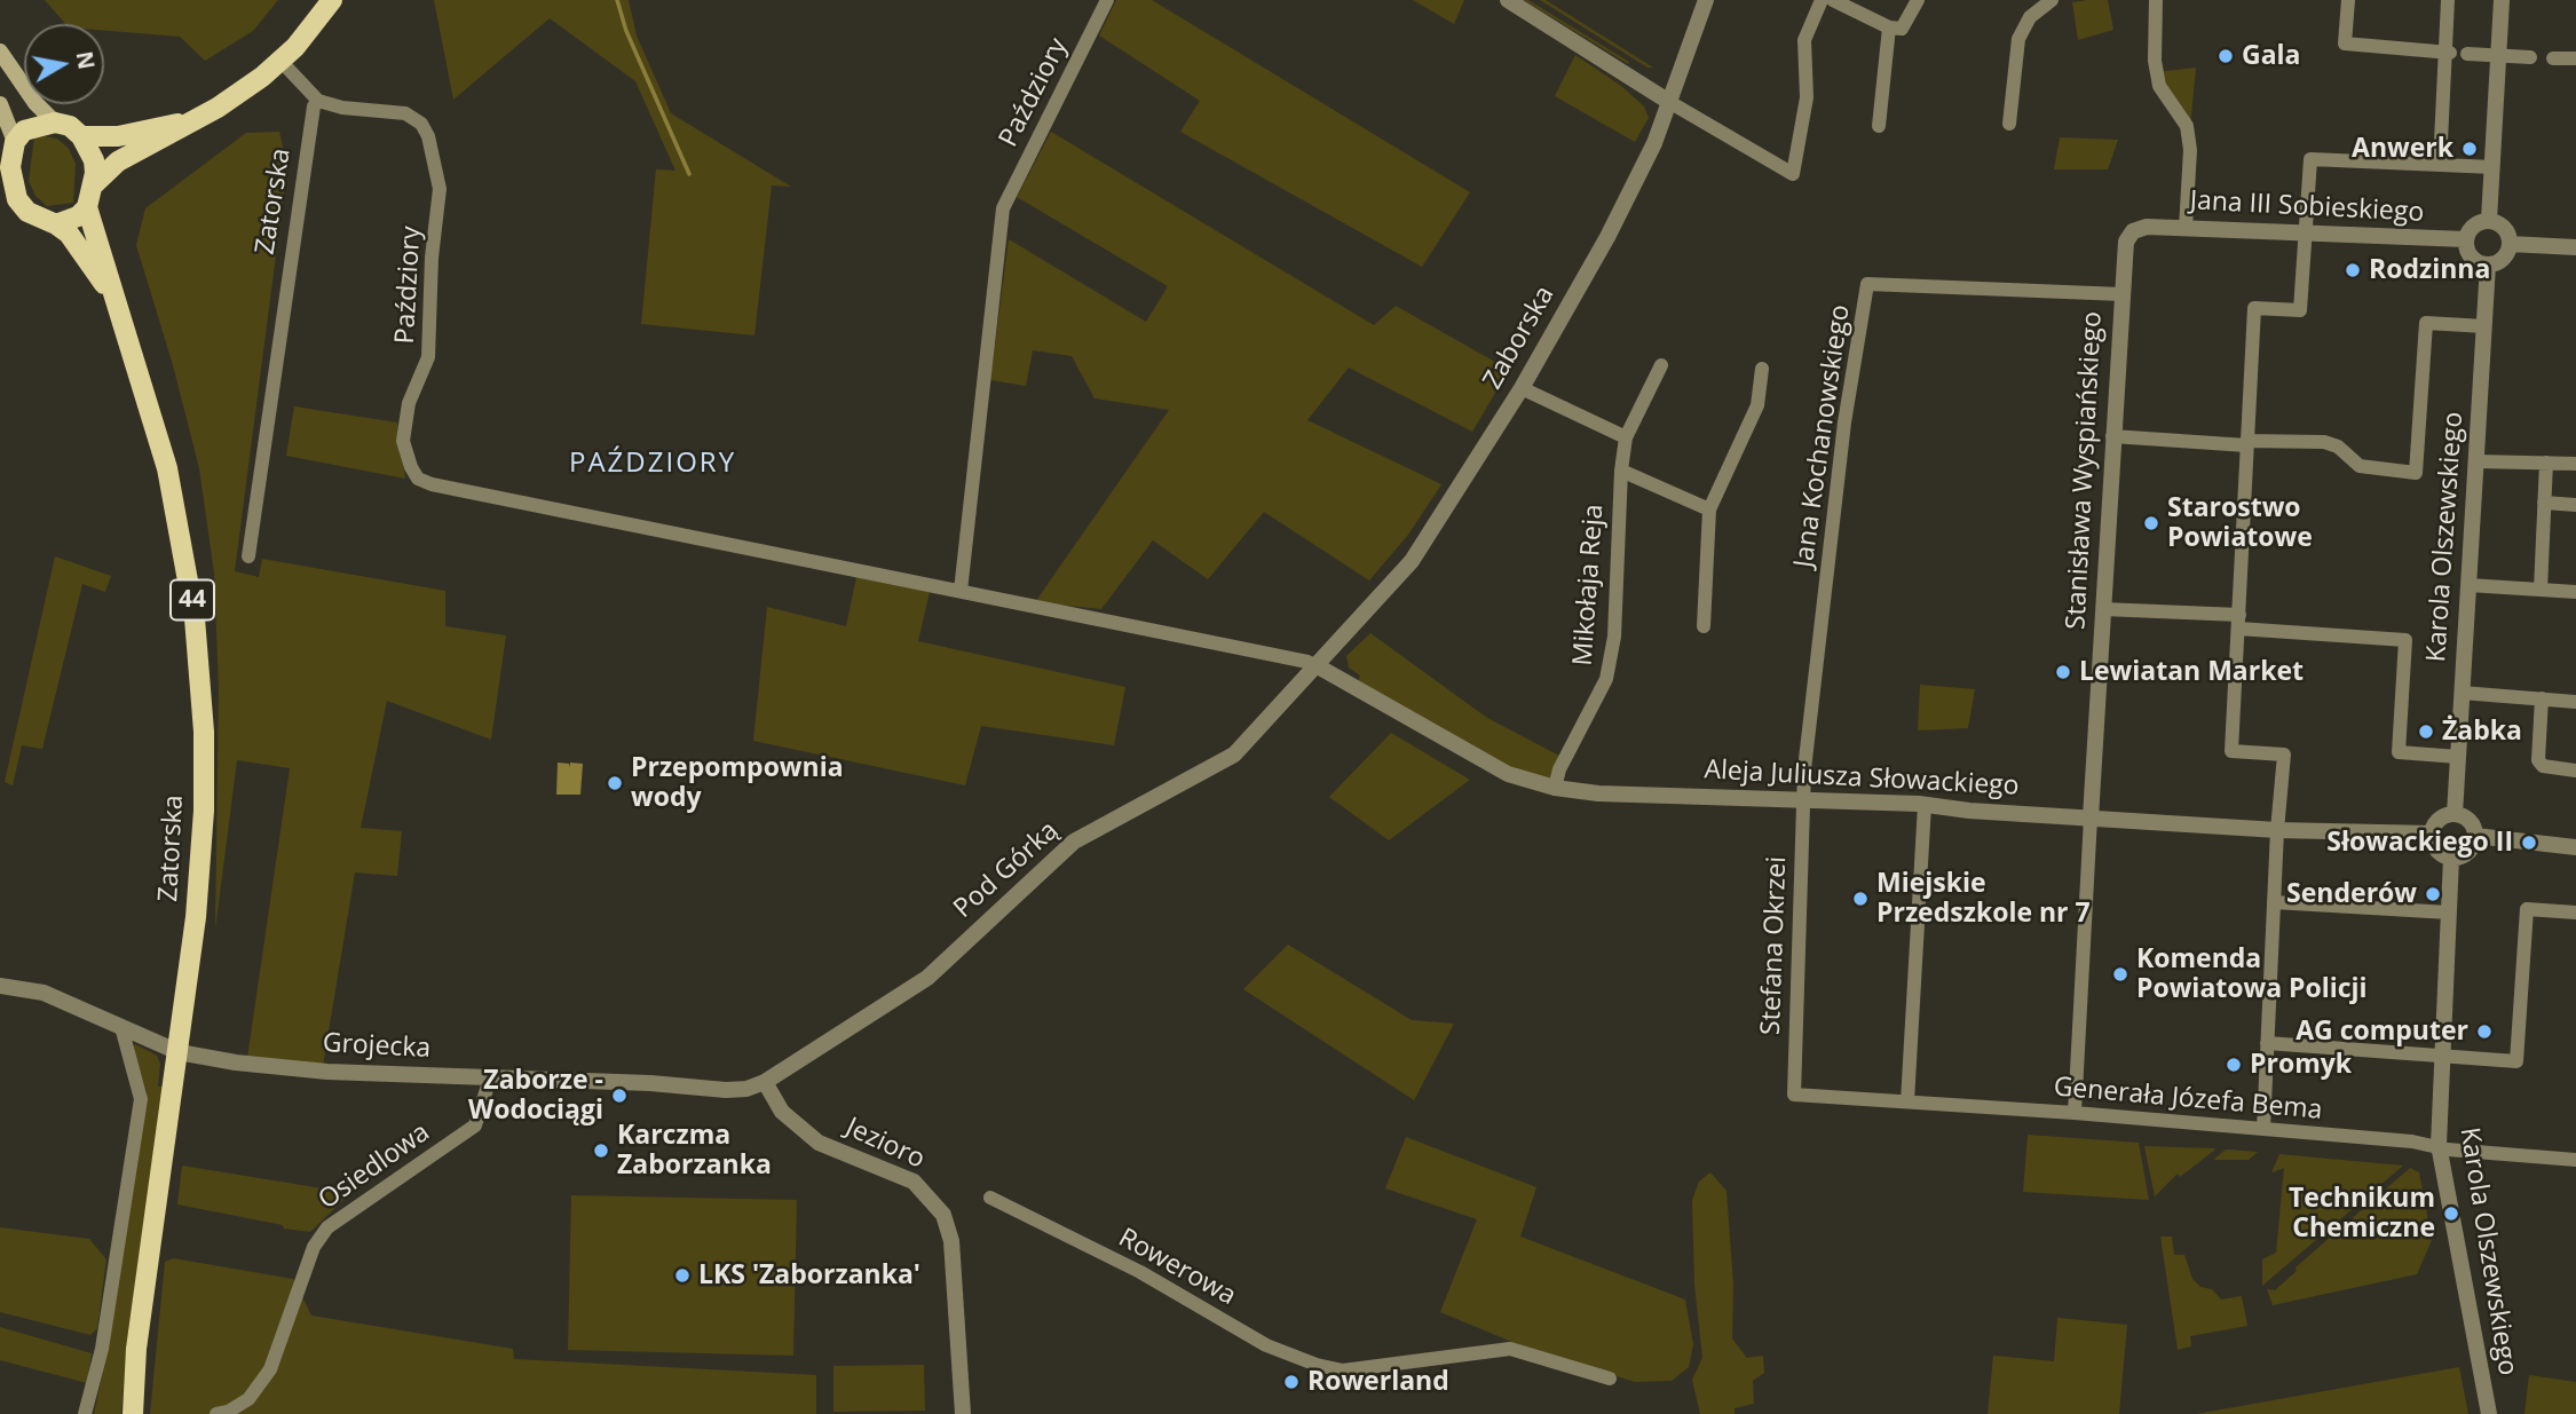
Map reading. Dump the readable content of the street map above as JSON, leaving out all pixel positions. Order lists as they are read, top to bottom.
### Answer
{
  "streets": {
    "main road": ["Zatorska", "44"],
    "street": [
      "Paździory",
      "Jana III Sobieskiego",
      "Zaborska",
      "Jana Kochanowskiego",
      "Stanisława Wyspiańskiego",
      "Karola Olszewskiego",
      "Mikołaja Reja",
      "Aleja Juliusza Słowackiego",
      "Pod Górką",
      "Stefana Okrzei",
      "Grojecka",
      "Generała Józefa Bema",
      "Jezioro",
      "Osiedlowa",
      "Rowerowa"
    ]
  },
  "crossings": [
    ["Paździory", "Zatorska"],
    ["Paździory", "Zaborska"],
    ["Paździory", "Aleja Juliusza Słowackiego"],
    ["Paździory", "Pod Górką"],
    ["Zatorska", "44"],
    ["Zatorska", "Grojecka"],
    ["Jana III Sobieskiego", "Stanisława Wyspiańskiego"],
    ["Jana III Sobieskiego", "Karola Olszewskiego"],
    ["Zaborska", "Aleja Juliusza Słowackiego"],
    ["Zaborska", "Pod Górką"],
    ["Jana Kochanowskiego", "Stanisława Wyspiańskiego"],
    ["Jana Kochanowskiego", "Aleja Juliusza Słowackiego"],
    ["Jana Kochanowskiego", "Stefana Okrzei"],
    ["Stanisława Wyspiańskiego", "Aleja Juliusza Słowackiego"],
    ["Stanisława Wyspiańskiego", "Generała Józefa Bema"],
    ["Karola Olszewskiego", "Aleja Juliusza Słowackiego"],
    ["Karola Olszewskiego", "Generała Józefa Bema"],
    ["Mikołaja Reja", "Aleja Juliusza Słowackiego"],
    ["Aleja Juliusza Słowackiego", "Pod Górką"],
    ["Aleja Juliusza Słowackiego", "Stefana Okrzei"],
    ["Pod Górką", "Grojecka"],
    ["Pod Górką", "Jezioro"],
    ["Stefana Okrzei", "Generała Józefa Bema"],
    ["Grojecka", "Jezioro"],
    ["Grojecka", "Osiedlowa"]
  ],
  "districts": ["PAŹDZIORY"],
  "places": [
    "Gala",
    "Anwerk",
    "Rodzinna",
    "Starostwo Powiatowe",
    "Lewiatan Market",
    "Żabka",
    "Przepompownia wody",
    "Słowackiego II",
    "Senderów",
    "Miejskie Przedszkole nr 7",
    "Komenda Powiatowa Policji",
    "AG computer",
    "Promyk",
    "Zaborze - Wodociągi",
    "Karczma Zaborzanka",
    "Technikum Chemiczne",
    "LKS 'Zaborzanka'",
    "Rowerland"
  ],
  "north": "right"
}
